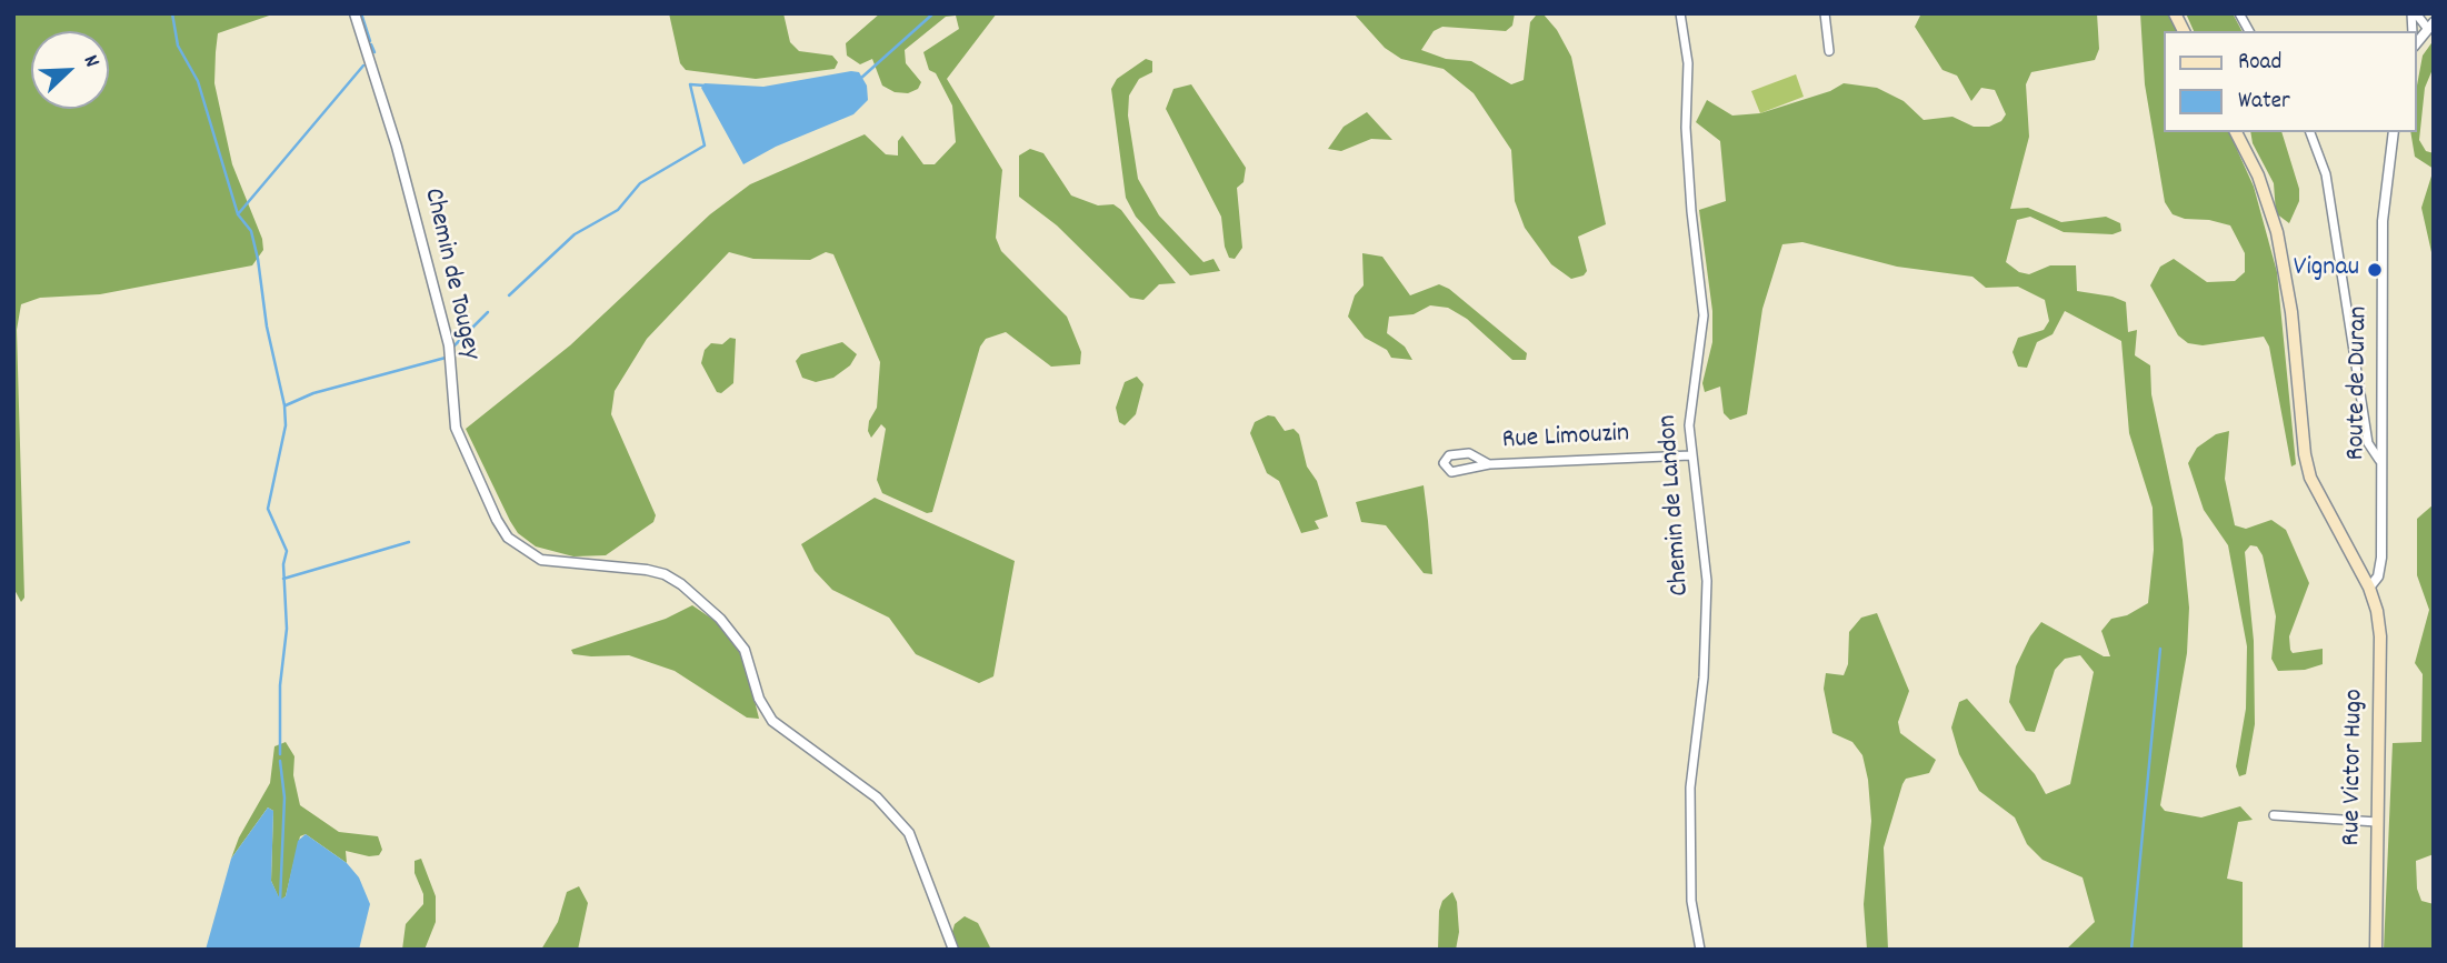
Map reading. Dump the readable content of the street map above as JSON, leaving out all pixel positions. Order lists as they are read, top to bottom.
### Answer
{
  "streets": {
    "main road": ["Rue Victor Hugo"],
    "street": [
      "Chemin de Tougey",
      "Route de Duran",
      "Rue Limouzin",
      "Chemin de Landon"
    ]
  },
  "crossings": [
    ["Route de Duran", "Rue Victor Hugo"],
    ["Rue Limouzin", "Chemin de Landon"]
  ],
  "places": ["Vignau"],
  "legend": ["Road", "Water"],
  "north": "top right"
}
